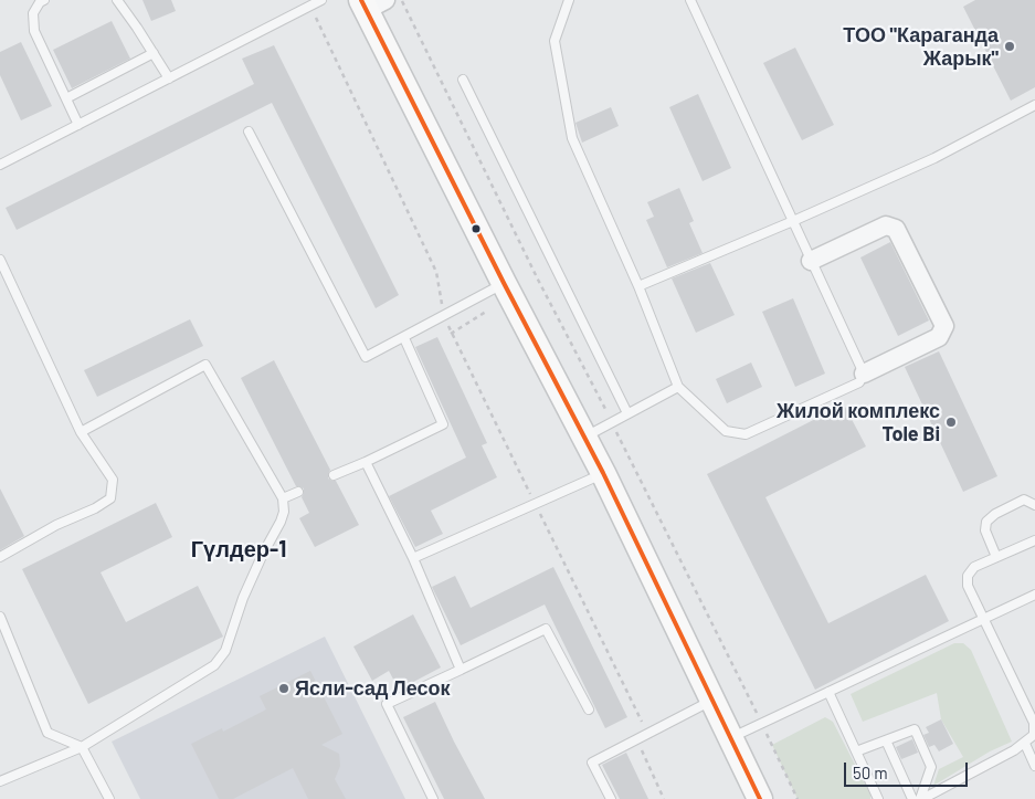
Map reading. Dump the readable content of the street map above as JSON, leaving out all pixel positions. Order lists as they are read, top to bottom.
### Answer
{
  "districts": ["Гүлдер-1"],
  "places": ["ТОО \"Караганда Жарык\"", "Жилой комплекс Tole Bi", "Ясли-сад Лесок"],
  "scale_bar": "50 m"
}
